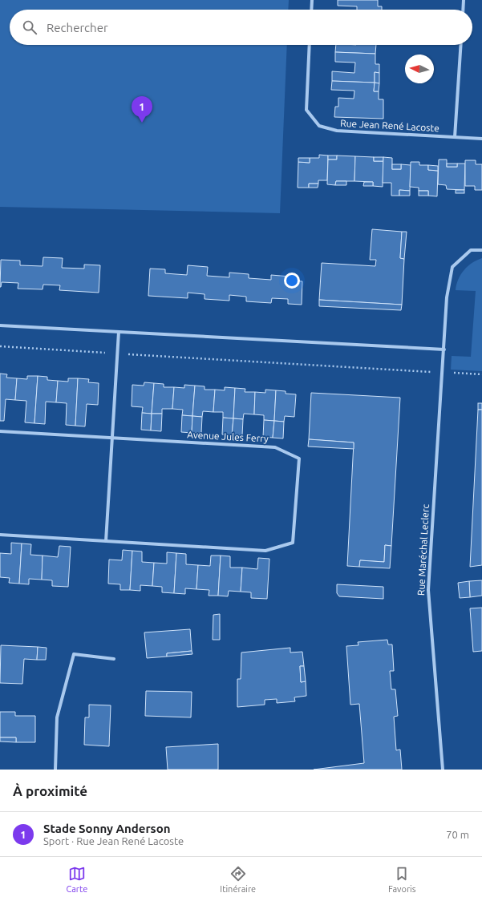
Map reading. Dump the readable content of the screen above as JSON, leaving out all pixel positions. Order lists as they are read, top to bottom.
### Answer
{
  "streets": {
    "street": ["Rue Jean René Lacoste", "Avenue Jules Ferry", "Rue Maréchal Leclerc"]
  },
  "north": "left",
  "page": {
    "search": "Rechercher",
    "pins": "1",
    "heading": "À proximité",
    "list": [
      {
        "mark": "1",
        "name": "Stade Sonny Anderson",
        "note": "Sport · Rue Jean René Lacoste",
        "value": "70 m"
      }
    ],
    "nav": ["Carte", "Itinéraire", "Favoris"]
  }
}
